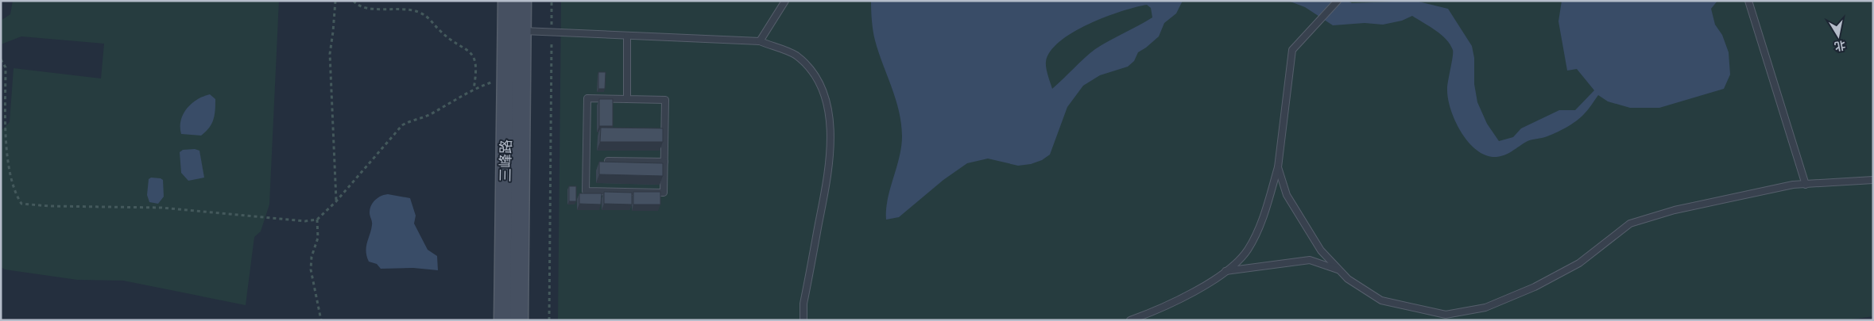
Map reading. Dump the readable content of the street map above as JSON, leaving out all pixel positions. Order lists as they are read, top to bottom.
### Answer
{
  "streets": {
    "main road": ["三峰路"]
  },
  "north": "bottom"
}
